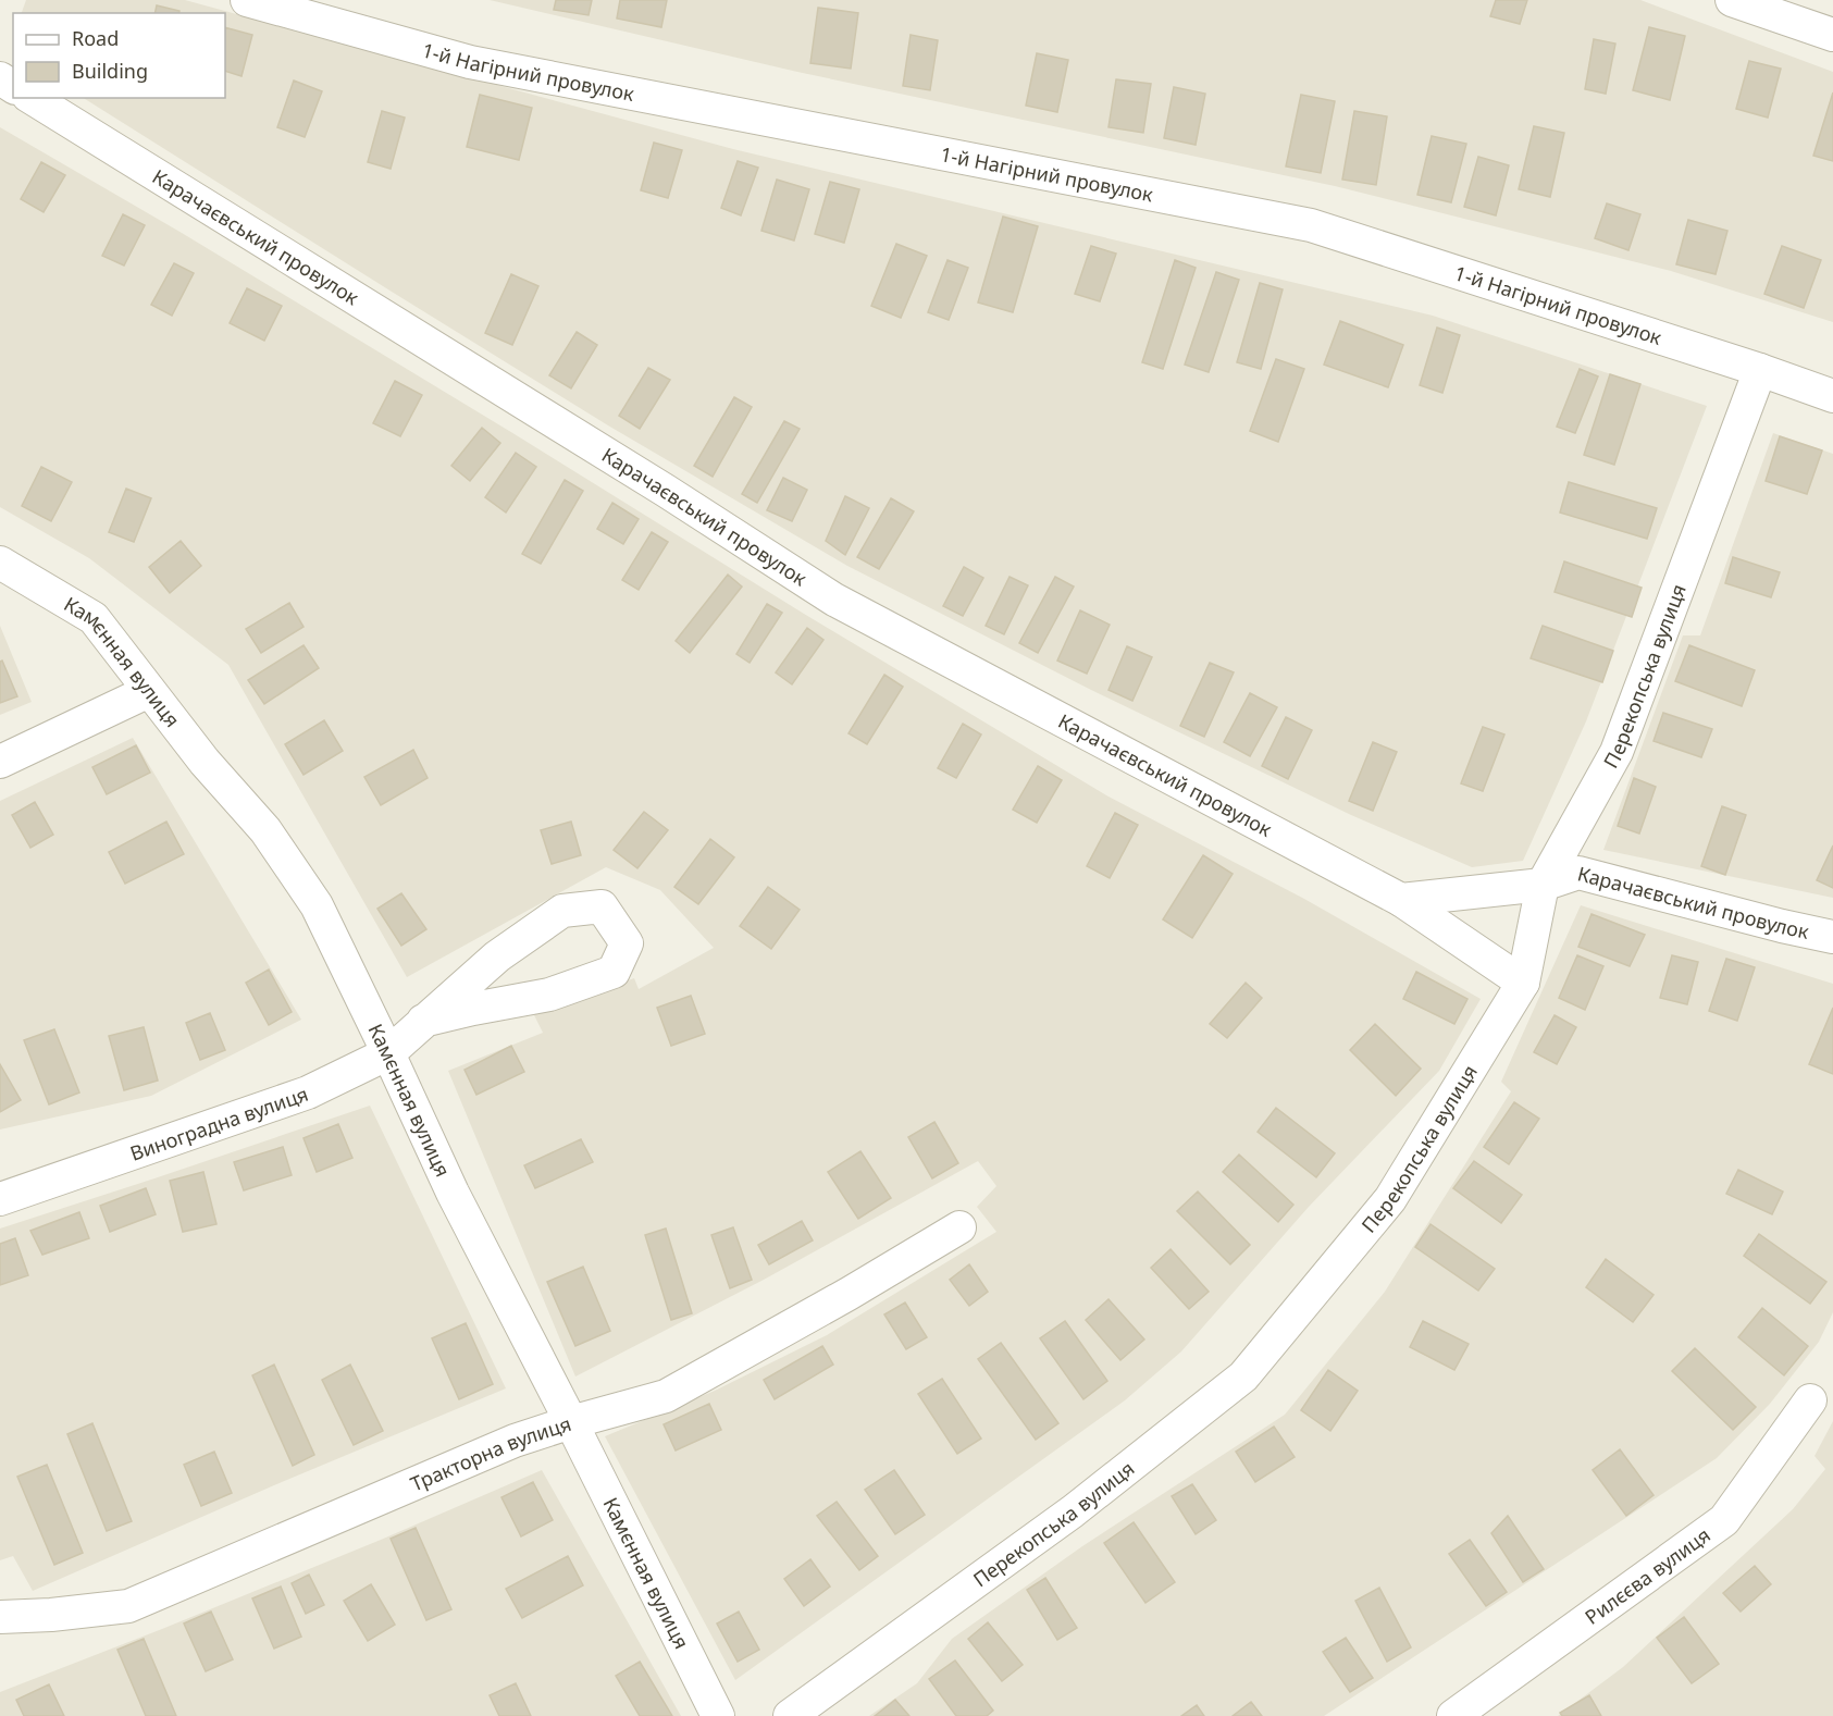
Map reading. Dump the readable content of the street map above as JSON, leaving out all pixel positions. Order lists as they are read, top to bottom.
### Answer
{
  "streets": {
    "street": [
      "1-й Нагірний провулок",
      "Карачаєвський провулок",
      "Камєнная вулиця",
      "Перекопська вулиця",
      "Виноградна вулиця",
      "Тракторна вулиця",
      "Рилєєва вулиця"
    ]
  },
  "crossings": [
    ["1-й Нагірний провулок", "Перекопська вулиця"],
    ["Карачаєвський провулок", "Перекопська вулиця"],
    ["Камєнная вулиця", "Виноградна вулиця"],
    ["Камєнная вулиця", "Тракторна вулиця"]
  ],
  "legend": ["Road", "Building"]
}
